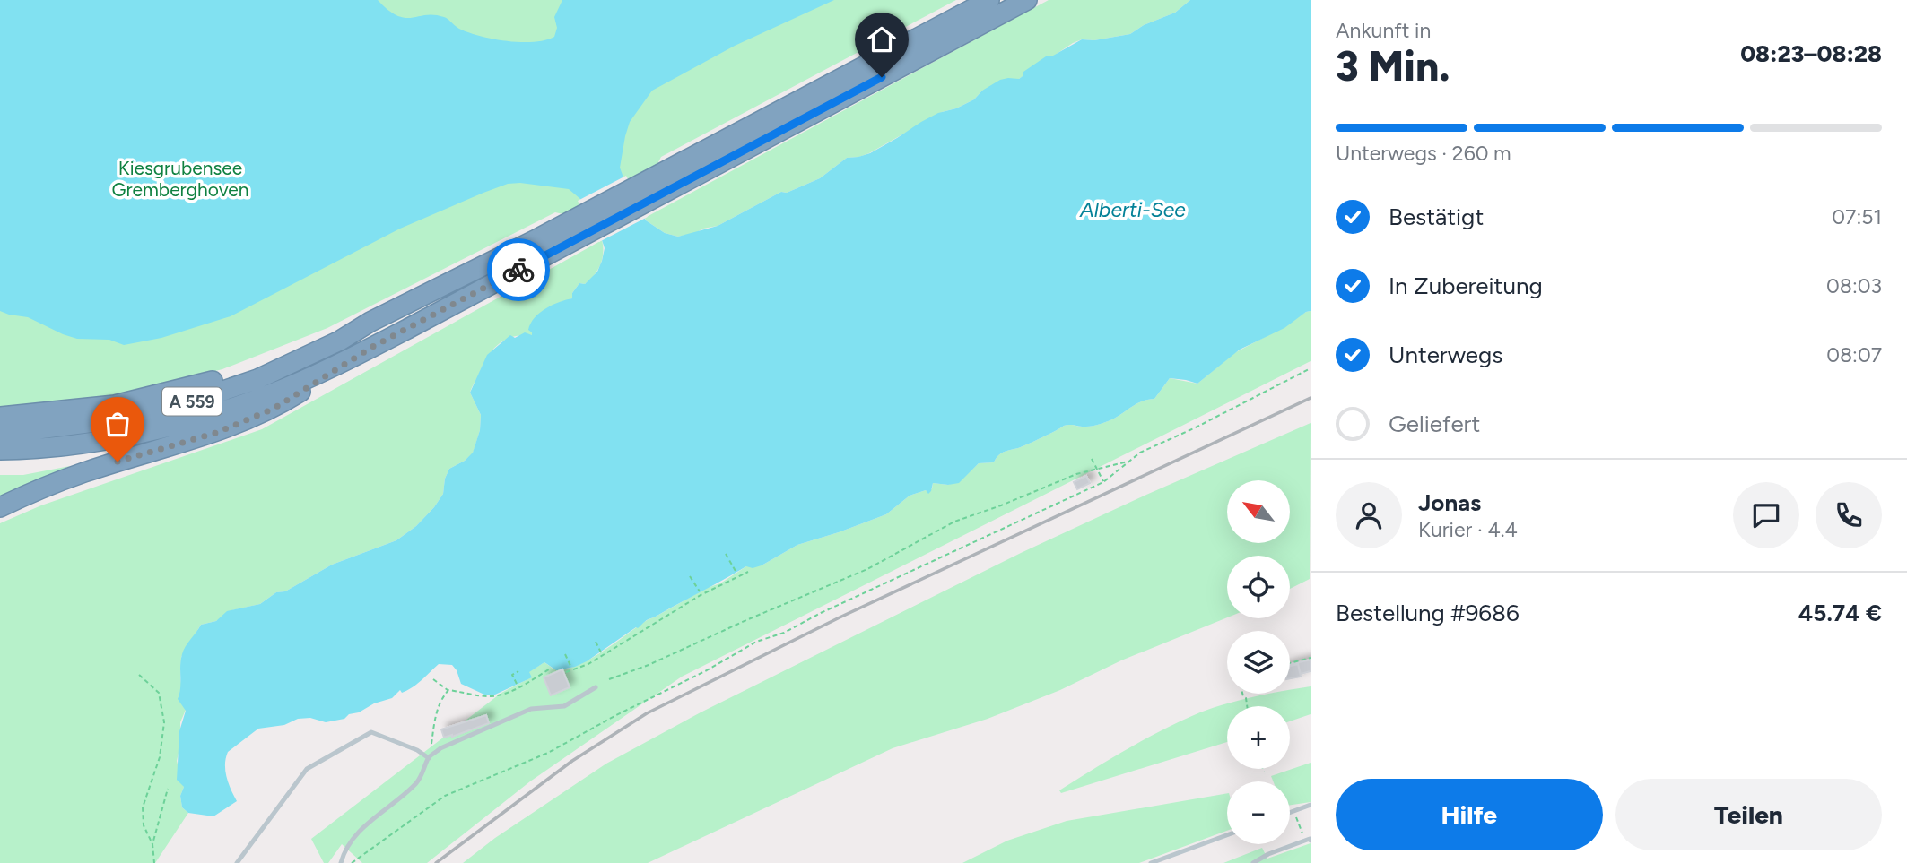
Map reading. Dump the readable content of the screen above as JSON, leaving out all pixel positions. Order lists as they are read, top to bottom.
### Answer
{
  "streets": {
    "highway": ["A 559"]
  },
  "water": ["Alberti-See"],
  "parks": ["Kiesgrubensee Gremberghoven"],
  "north": "top left",
  "page": {
    "heading": ["3 Min.", "Ankunft in", "08:23–08:28"],
    "panel": [
      "Jonas",
      "Kurier · 4.4",
      "Bestellung #9686",
      "45.74 €"
    ],
    "bar": "Unterwegs · 260 m",
    "list": [
      ["Bestätigt", "07:51"],
      ["In Zubereitung", "08:03"],
      ["Unterwegs", "08:07"],
      "Geliefert"
    ],
    "map_buttons": ["+", "−"],
    "buttons": ["Hilfe", "Teilen"]
  }
}
